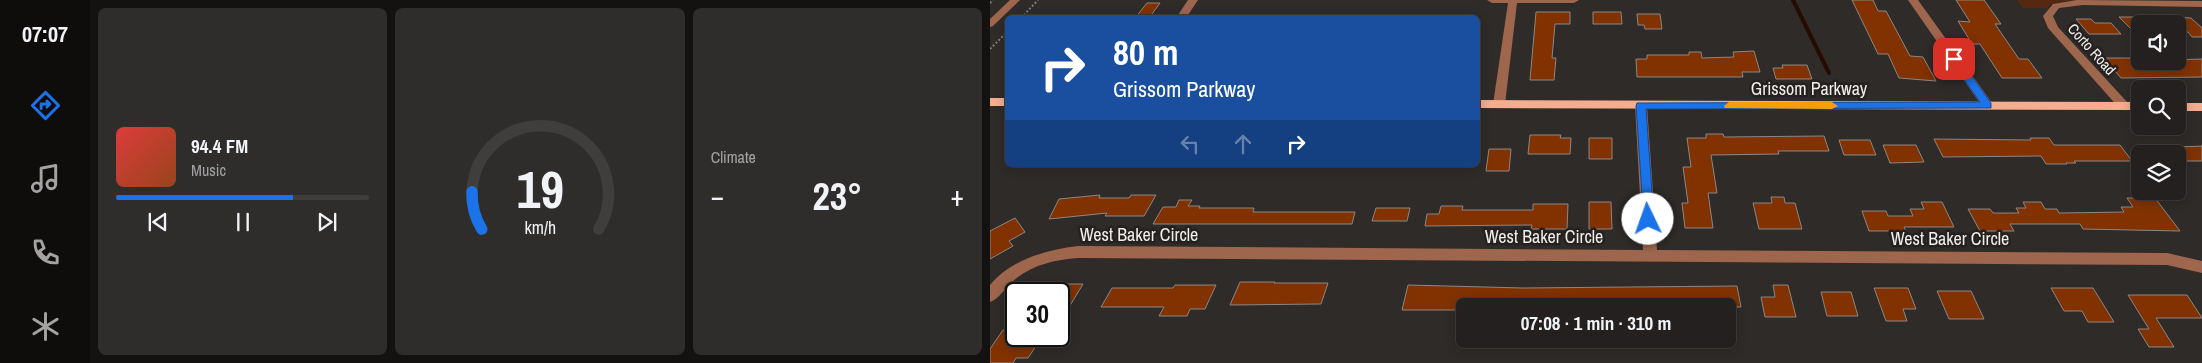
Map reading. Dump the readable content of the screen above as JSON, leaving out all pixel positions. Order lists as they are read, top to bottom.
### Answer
{
  "streets": {
    "main road": ["Grissom Parkway"],
    "street": ["Corto Road", "West Baker Circle"]
  },
  "crossings": [
    ["Corto Road", "Grissom Parkway"]
  ],
  "page": {
    "tabs": "07:07",
    "tile": "Climate",
    "turn": ["80 m", "Grissom Parkway"],
    "song": ["94.4 FM", "Music"],
    "heat": ["−", "23°", "+"],
    "limit": "30",
    "trip": "07:08 · 1 min · 310 m",
    "gauge": ["19", "km/h"]
  }
}
